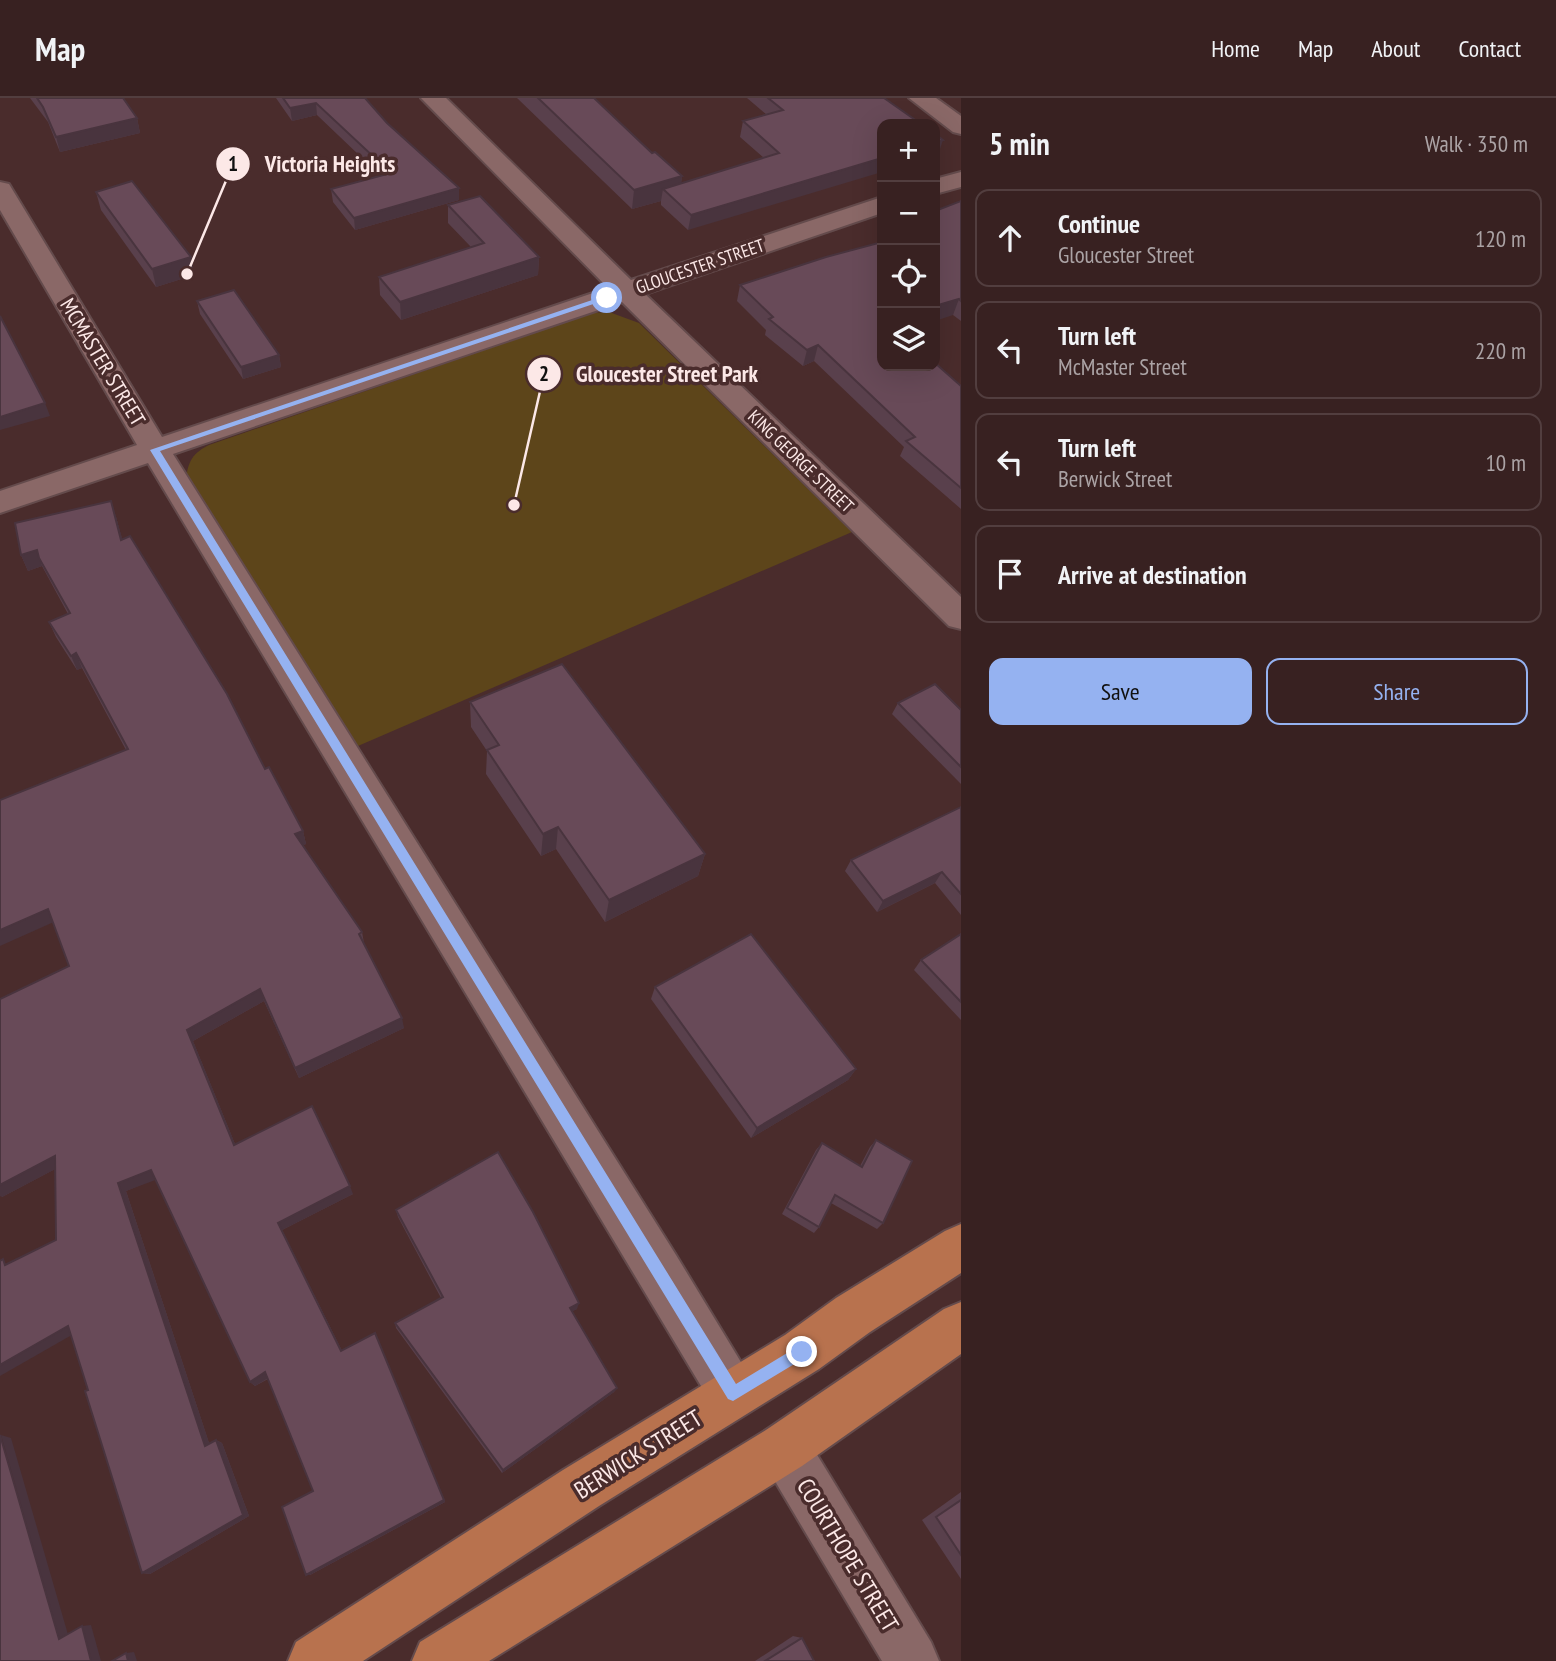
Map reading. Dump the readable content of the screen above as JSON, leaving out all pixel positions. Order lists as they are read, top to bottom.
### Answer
{
  "streets": {
    "main road": ["BERWICK STREET"],
    "street": [
      "GLOUCESTER STREET",
      "MCMASTER STREET",
      "KING GEORGE STREET",
      "COURTHOPE STREET"
    ]
  },
  "crossings": [
    ["GLOUCESTER STREET", "MCMASTER STREET"],
    ["GLOUCESTER STREET", "KING GEORGE STREET"],
    ["MCMASTER STREET", "BERWICK STREET"]
  ],
  "places": ["Victoria Heights", "Gloucester Street Park"],
  "page": {
    "header": "Map",
    "nav": [
      "Home",
      "Map",
      "About",
      "Contact"
    ],
    "heading": ["5 min", "Walk · 350 m"],
    "map_buttons": ["+", "−"],
    "list": [
      ["Continue", "Gloucester Street", "120 m"],
      ["Turn left", "McMaster Street", "220 m"],
      ["Turn left", "Berwick Street", "10 m"],
      "Arrive at destination"
    ],
    "buttons": ["Save", "Share"]
  }
}
